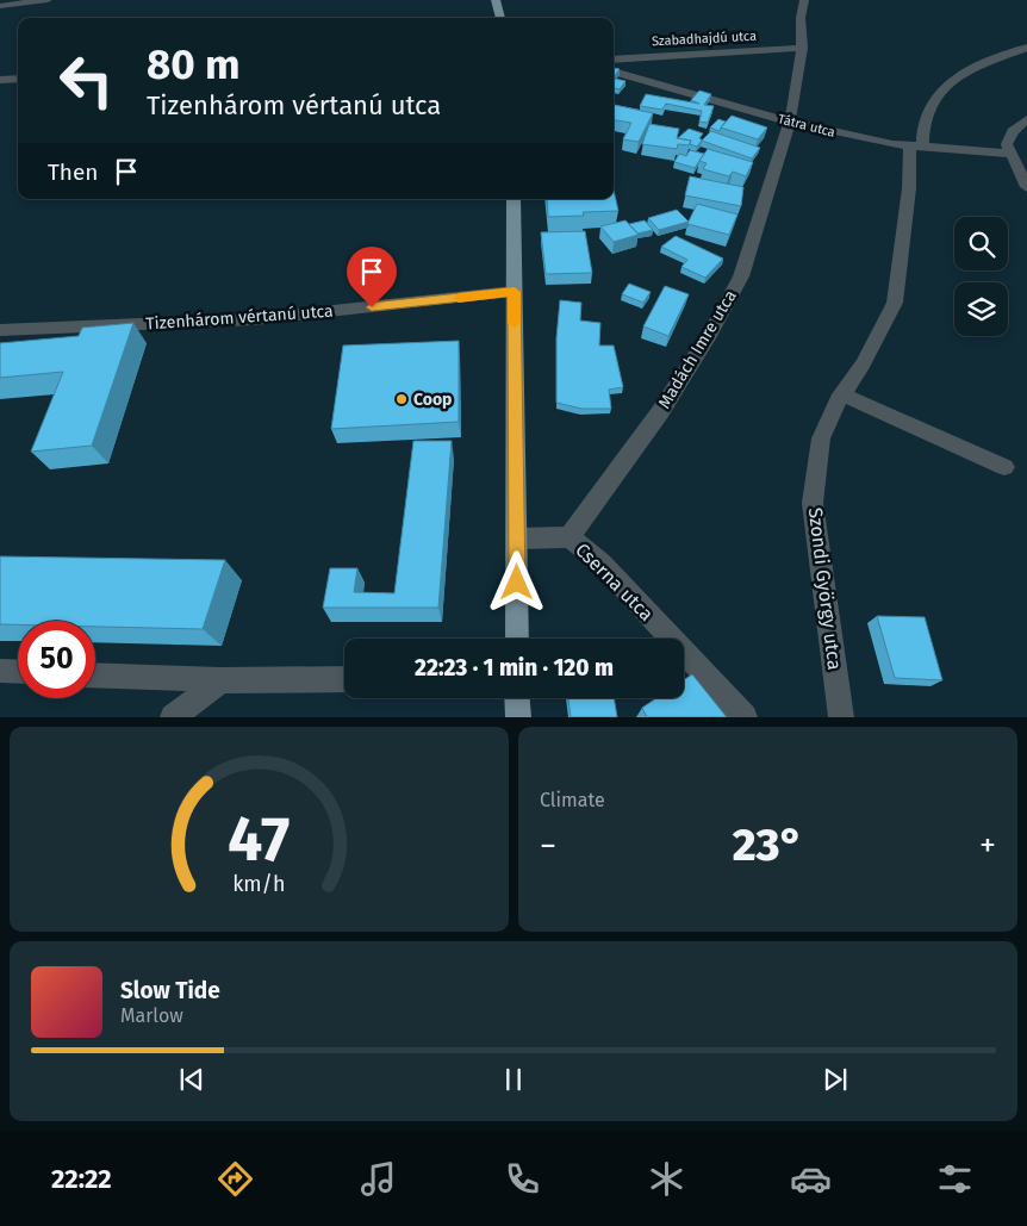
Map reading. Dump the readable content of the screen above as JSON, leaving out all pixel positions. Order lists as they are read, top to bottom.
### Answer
{
  "streets": {
    "street": [
      "Szabadhajdú utca",
      "Tátra utca",
      "Tizenhárom vértanú utca",
      "Madách Imre utca",
      "Cserna utca",
      "Szondi György utca"
    ]
  },
  "crossings": [
    ["Szabadhajdú utca", "Madách Imre utca"],
    ["Tátra utca", "Madách Imre utca"],
    ["Tátra utca", "Szondi György utca"],
    ["Madách Imre utca", "Cserna utca"]
  ],
  "places": ["Coop"],
  "page": {
    "turn": ["80 m", "Tizenhárom vértanú utca"],
    "then": "Then",
    "limit": "50",
    "trip": "22:23 · 1 min · 120 m",
    "tile": "Climate",
    "heat": ["−", "23°", "+"],
    "song": ["Slow Tide", "Marlow"],
    "tabs": "22:22",
    "gauge": ["47", "km/h"]
  }
}
